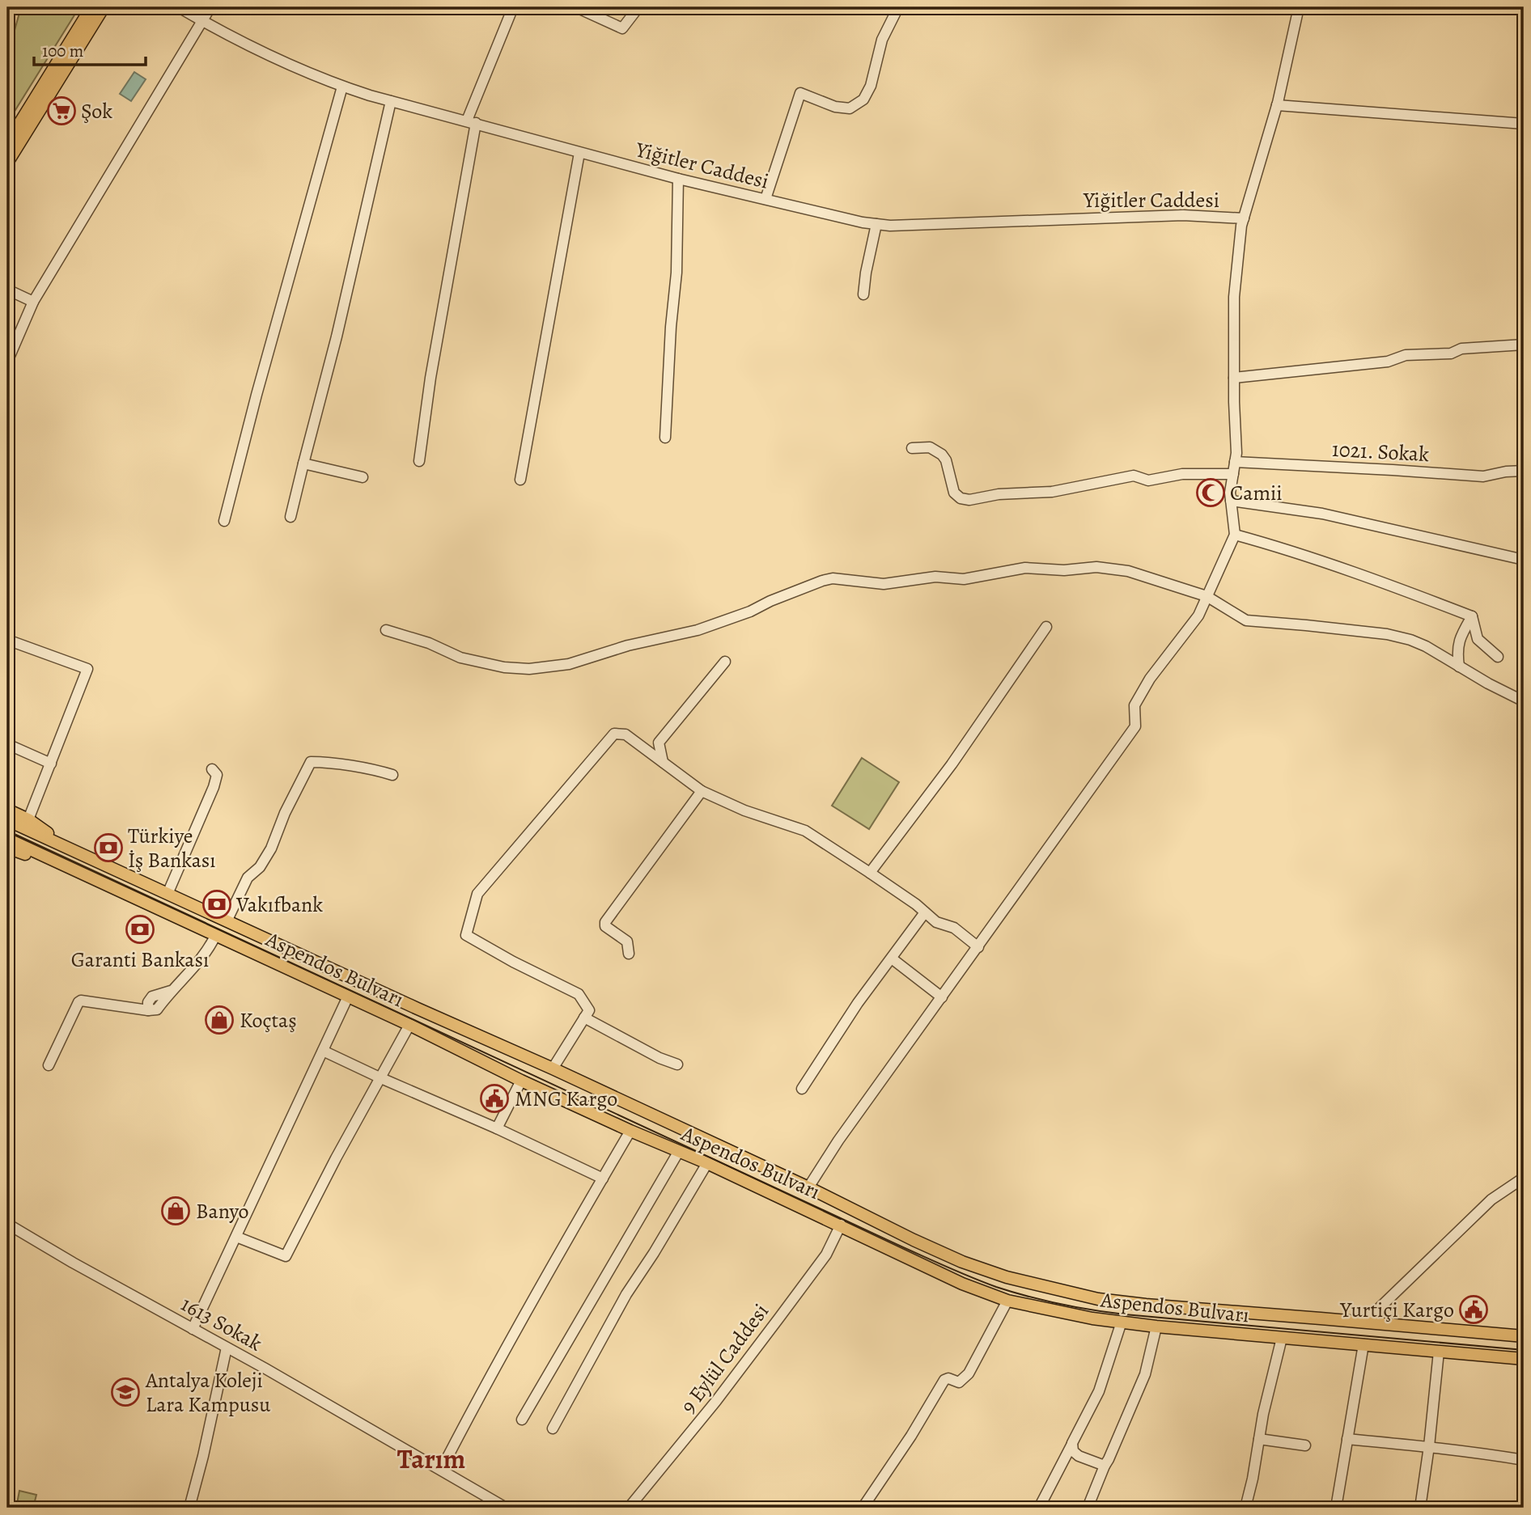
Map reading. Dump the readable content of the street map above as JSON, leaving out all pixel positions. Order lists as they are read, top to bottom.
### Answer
{
  "streets": {
    "main road": ["Aspendos Bulvarı"],
    "street": [
      "Yiğitler Caddesi",
      "1021. Sokak",
      "1613 Sokak",
      "9 Eylül Caddesi"
    ]
  },
  "crossings": [
    ["Aspendos Bulvarı", "9 Eylül Caddesi"]
  ],
  "districts": ["Tarım"],
  "places": {
    "supermarket": ["Şok"],
    "mosque": ["Camii"],
    "bank": ["Türkiye İş Bankası", "Vakıfbank", "Garanti Bankası"],
    "shop": ["Koçtaş", "Banyo"],
    "public building": ["MNG Kargo", "Yurtiçi Kargo"],
    "school or university": ["Antalya Koleji Lara Kampusu"]
  },
  "scale_bar": "100 m"
}
